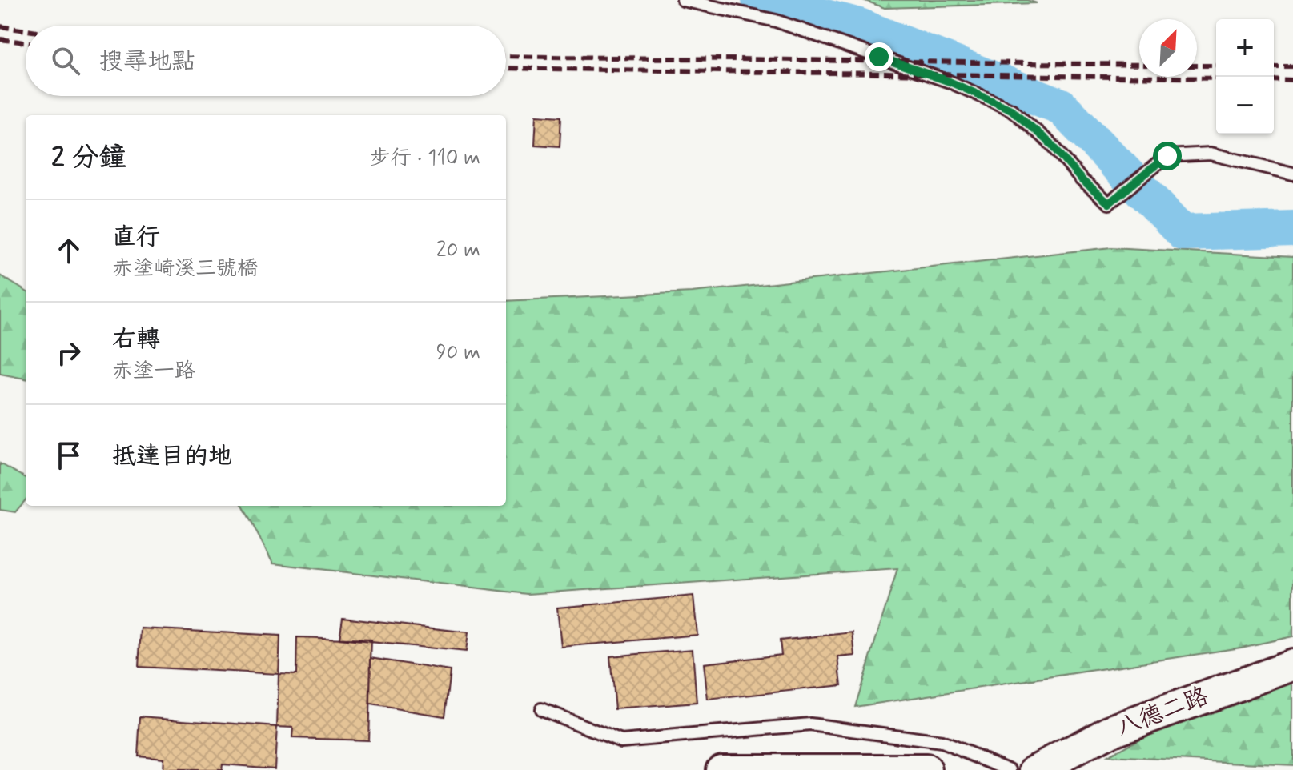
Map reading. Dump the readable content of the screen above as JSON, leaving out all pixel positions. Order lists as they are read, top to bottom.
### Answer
{
  "streets": {
    "street": ["八德二路"]
  },
  "north": "top right",
  "page": {
    "map_buttons": ["+", "−"],
    "search": "搜尋地點",
    "heading": ["2 分鐘", "步行 · 110 m"],
    "list": [
      ["直行", "赤塗崎溪三號橋", "20 m"],
      ["右轉", "赤塗一路", "90 m"],
      "抵達目的地"
    ]
  }
}
